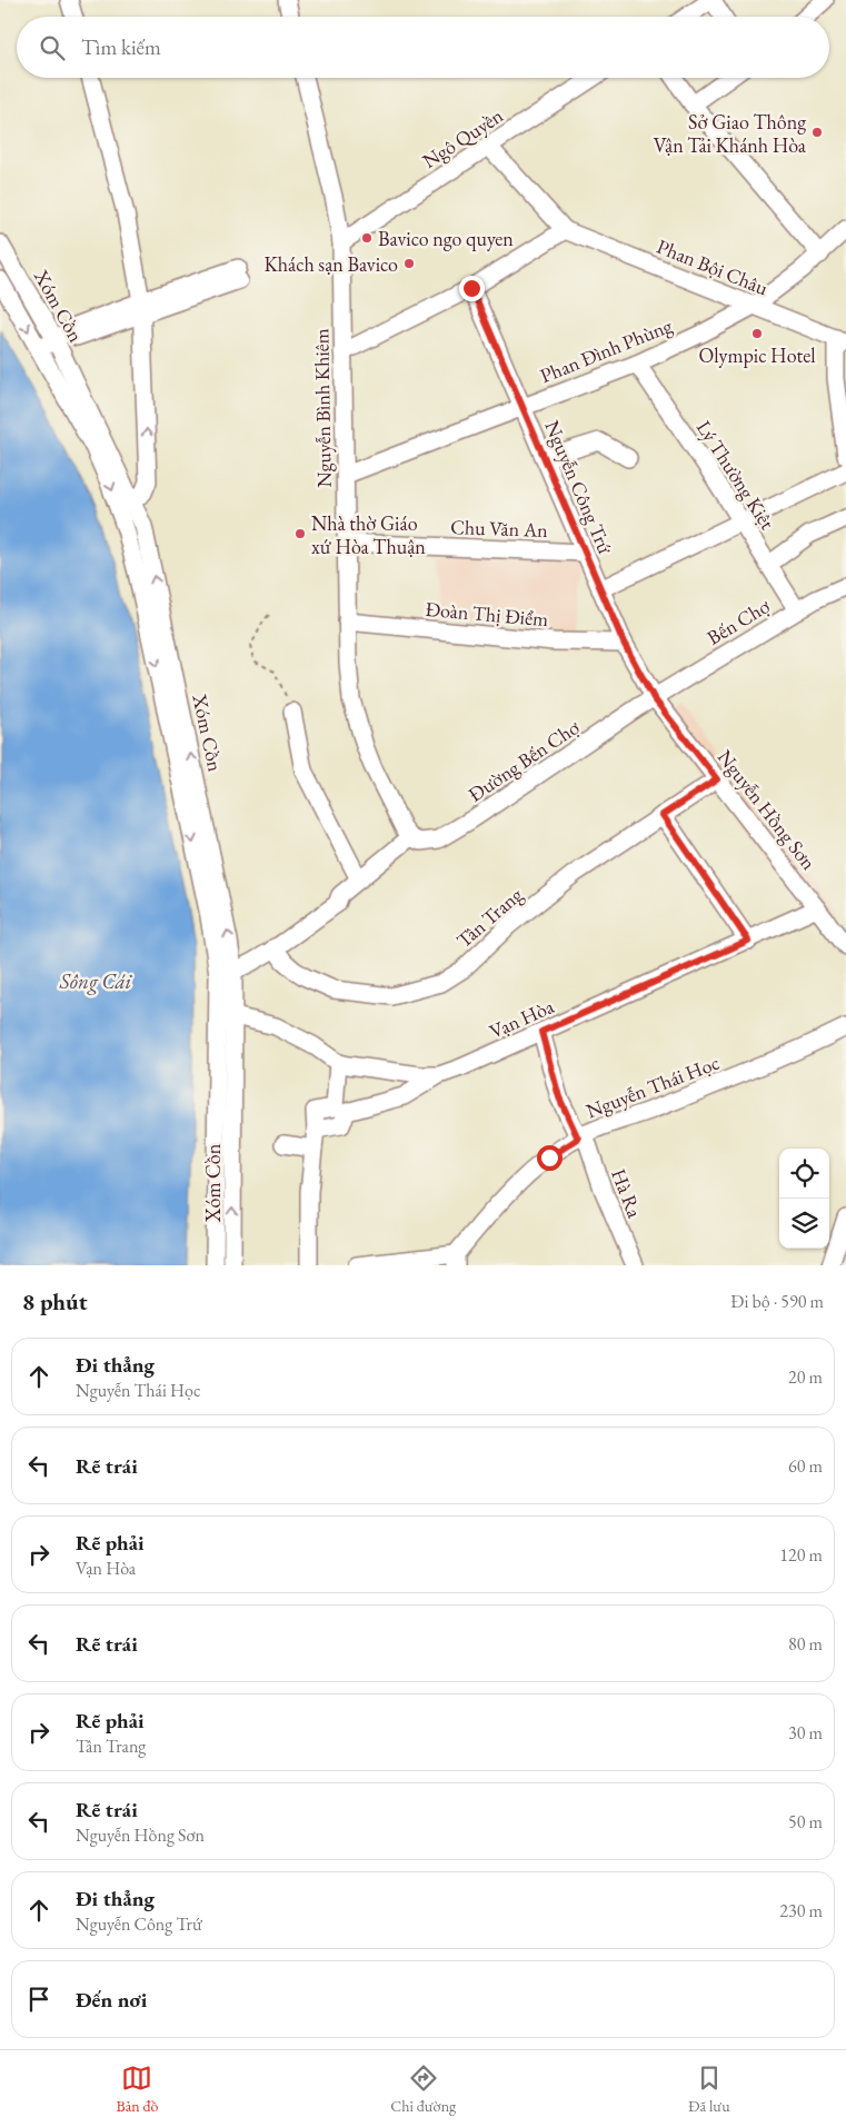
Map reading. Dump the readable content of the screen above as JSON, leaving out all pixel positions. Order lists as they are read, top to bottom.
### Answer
{
  "streets": {
    "street": [
      "Ngô Quyền",
      "Phan Bội Châu",
      "Xóm Cồn",
      "Phan Đình Phùng",
      "Nguyễn Bình Khiêm",
      "Lý Thường Kiệt",
      "Nguyễn Công Trứ",
      "Chu Văn An",
      "Đoàn Thị Điểm",
      "Bến Chợ",
      "Đường Bến Chợ",
      "Nguyễn Hồng Sơn",
      "Tân Trang",
      "Vạn Hòa",
      "Nguyễn Thái Học",
      "Hà Ra"
    ]
  },
  "crossings": [
    ["Ngô Quyền", "Nguyễn Bình Khiêm"],
    ["Phan Bội Châu", "Phan Đình Phùng"],
    ["Xóm Cồn", "Vạn Hòa"],
    ["Phan Đình Phùng", "Nguyễn Bình Khiêm"],
    ["Phan Đình Phùng", "Lý Thường Kiệt"],
    ["Phan Đình Phùng", "Nguyễn Công Trứ"],
    ["Nguyễn Bình Khiêm", "Chu Văn An"],
    ["Nguyễn Bình Khiêm", "Đoàn Thị Điểm"],
    ["Nguyễn Bình Khiêm", "Đường Bến Chợ"],
    ["Lý Thường Kiệt", "Bến Chợ"],
    ["Nguyễn Công Trứ", "Chu Văn An"],
    ["Nguyễn Công Trứ", "Đoàn Thị Điểm"],
    ["Nguyễn Công Trứ", "Bến Chợ"],
    ["Nguyễn Công Trứ", "Đường Bến Chợ"],
    ["Nguyễn Công Trứ", "Nguyễn Hồng Sơn"],
    ["Bến Chợ", "Đường Bến Chợ"],
    ["Bến Chợ", "Nguyễn Hồng Sơn"],
    ["Đường Bến Chợ", "Nguyễn Hồng Sơn"],
    ["Nguyễn Hồng Sơn", "Tân Trang"],
    ["Nguyễn Hồng Sơn", "Vạn Hòa"],
    ["Vạn Hòa", "Hà Ra"],
    ["Nguyễn Thái Học", "Hà Ra"]
  ],
  "water": ["Sông Cái"],
  "places": [
    "Sở Giao Thông Vận Tải Khánh Hòa",
    "Bavico ngo quyen",
    "Khách sạn Bavico",
    "Olympic Hotel",
    "Nhà thờ Giáo xứ Hòa Thuận"
  ],
  "page": {
    "search": "Tìm kiếm",
    "heading": ["8 phút", "Đi bộ · 590 m"],
    "list": [
      ["Đi thẳng", "Nguyễn Thái Học", "20 m"],
      ["Rẽ trái", "60 m"],
      ["Rẽ phải", "Vạn Hòa", "120 m"],
      ["Rẽ trái", "80 m"],
      ["Rẽ phải", "Tân Trang", "30 m"],
      ["Rẽ trái", "Nguyễn Hồng Sơn", "50 m"],
      ["Đi thẳng", "Nguyễn Công Trứ", "230 m"],
      "Đến nơi"
    ],
    "nav": ["Bản đồ", "Chỉ đường", "Đã lưu"]
  }
}
